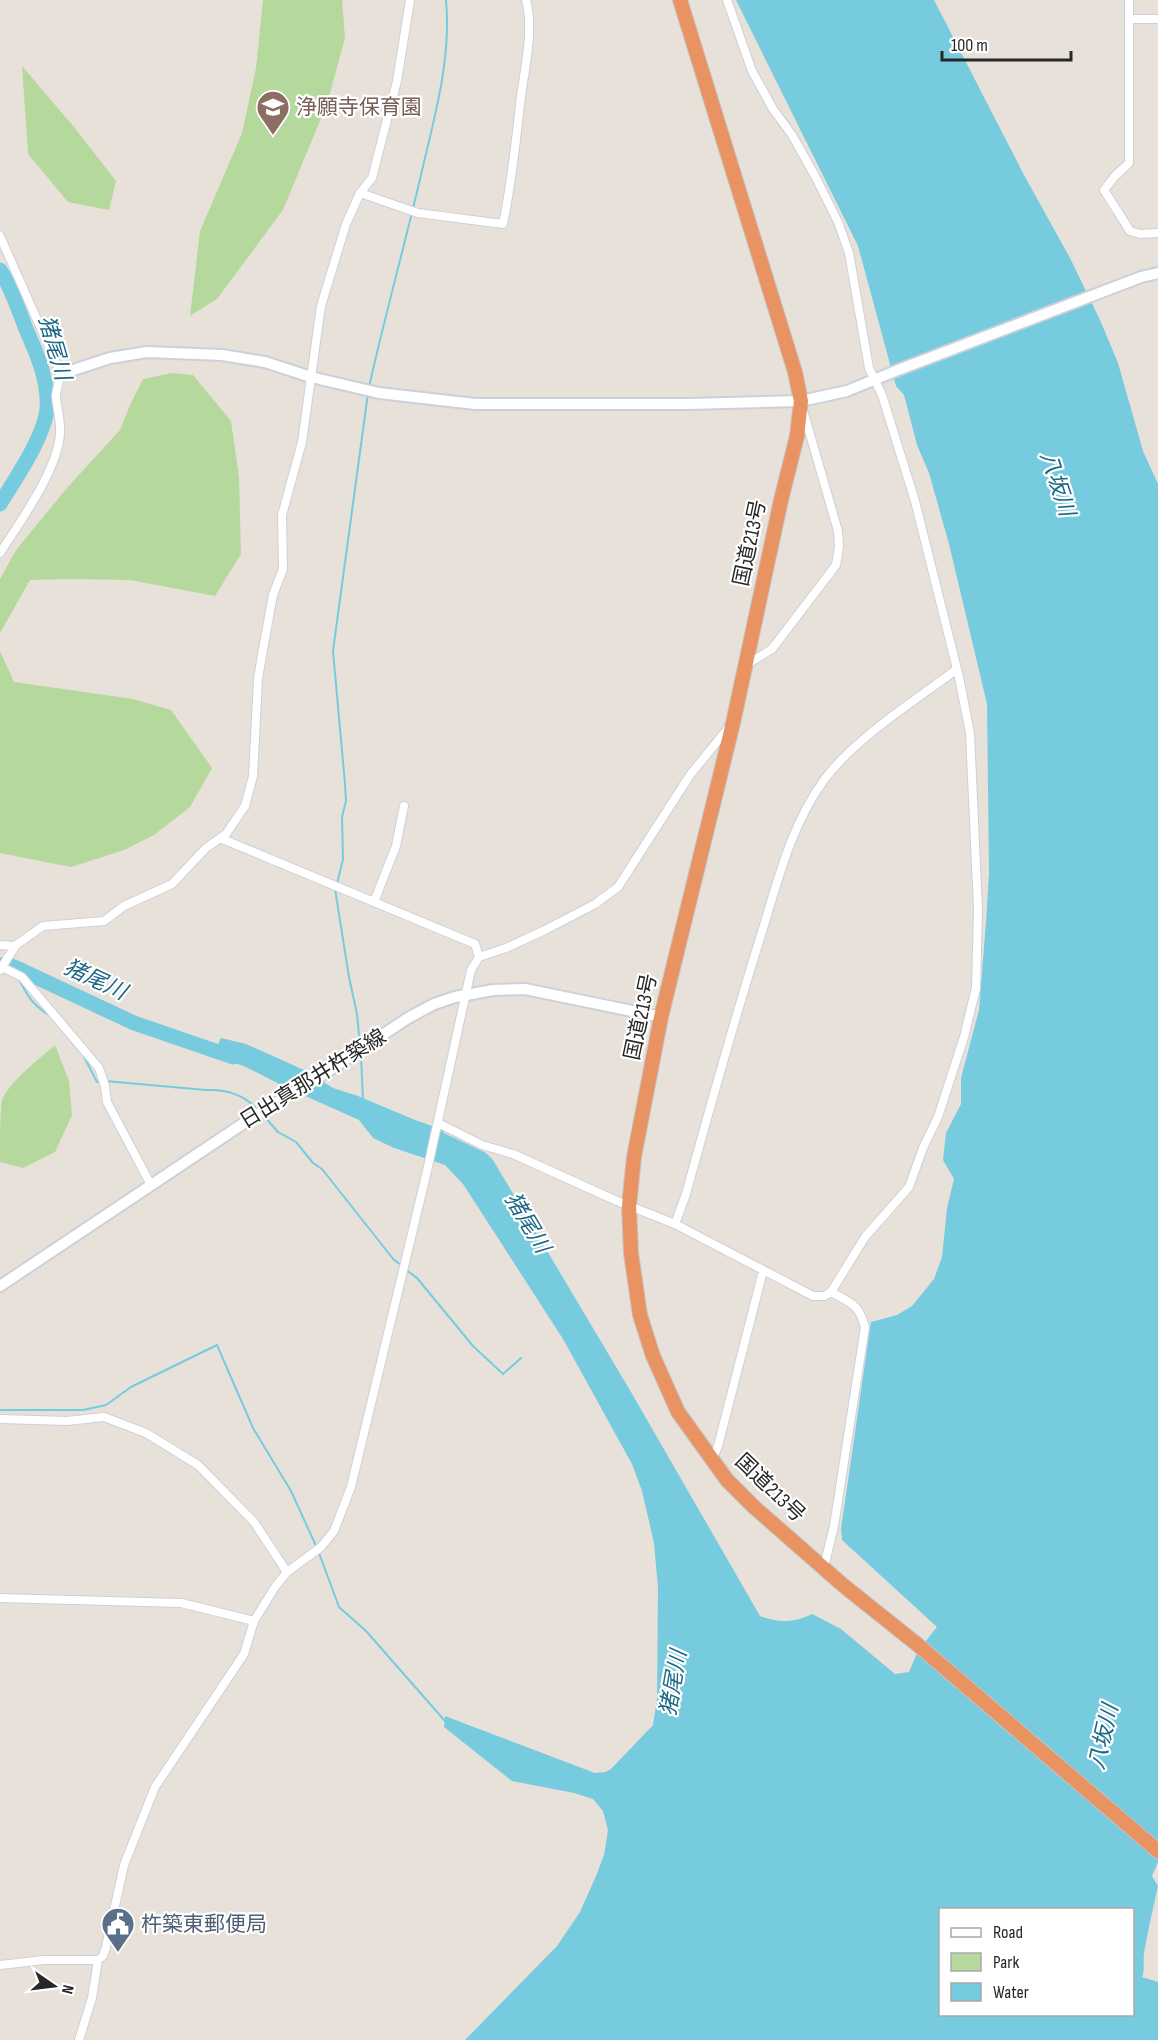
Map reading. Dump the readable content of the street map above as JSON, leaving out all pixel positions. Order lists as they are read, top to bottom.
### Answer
{
  "streets": {
    "highway": ["国道213号"],
    "street": ["日出真那井杵築線"]
  },
  "crossings": [
    ["国道213号", "日出真那井杵築線"]
  ],
  "water": ["猪尾川", "八坂川"],
  "places": {
    "school or university": ["浄願寺保育園"],
    "public building": ["杵築東郵便局"]
  },
  "legend": ["Road", "Park", "Water"],
  "scale_bar": "100 m",
  "north": "right"
}
